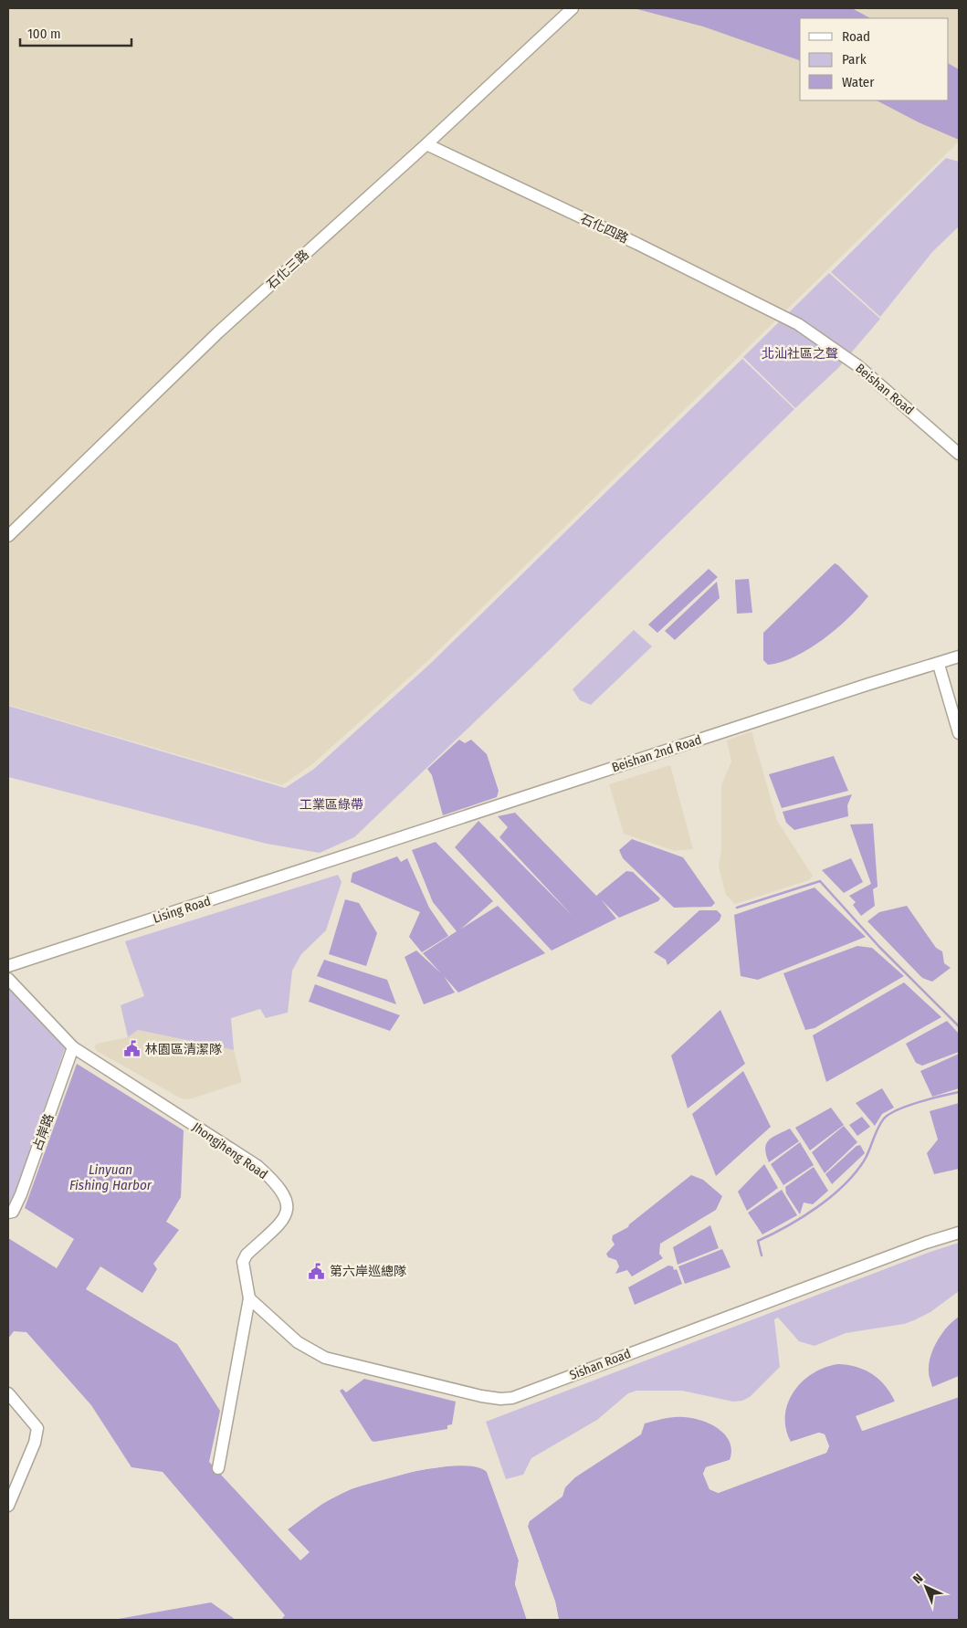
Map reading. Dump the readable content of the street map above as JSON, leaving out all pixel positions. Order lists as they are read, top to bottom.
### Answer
{
  "streets": {
    "street": [
      "石化四路",
      "石化三路",
      "Beishan Road",
      "Beishan 2nd Road",
      "Lising Road",
      "占岸路",
      "Jhongjheng Road",
      "Sishan Road"
    ]
  },
  "crossings": [
    ["石化四路", "石化三路"],
    ["石化四路", "Beishan Road"],
    ["Beishan 2nd Road", "Lising Road"],
    ["占岸路", "Jhongjheng Road"],
    ["Jhongjheng Road", "Sishan Road"]
  ],
  "water": ["Linyuan Fishing Harbor"],
  "parks": ["北汕社區之聲", "工業區綠帶"],
  "places": {
    "public building": ["林園區清潔隊", "第六岸巡總隊"]
  },
  "legend": ["Road", "Park", "Water"],
  "scale_bar": "100 m",
  "north": "top left"
}
